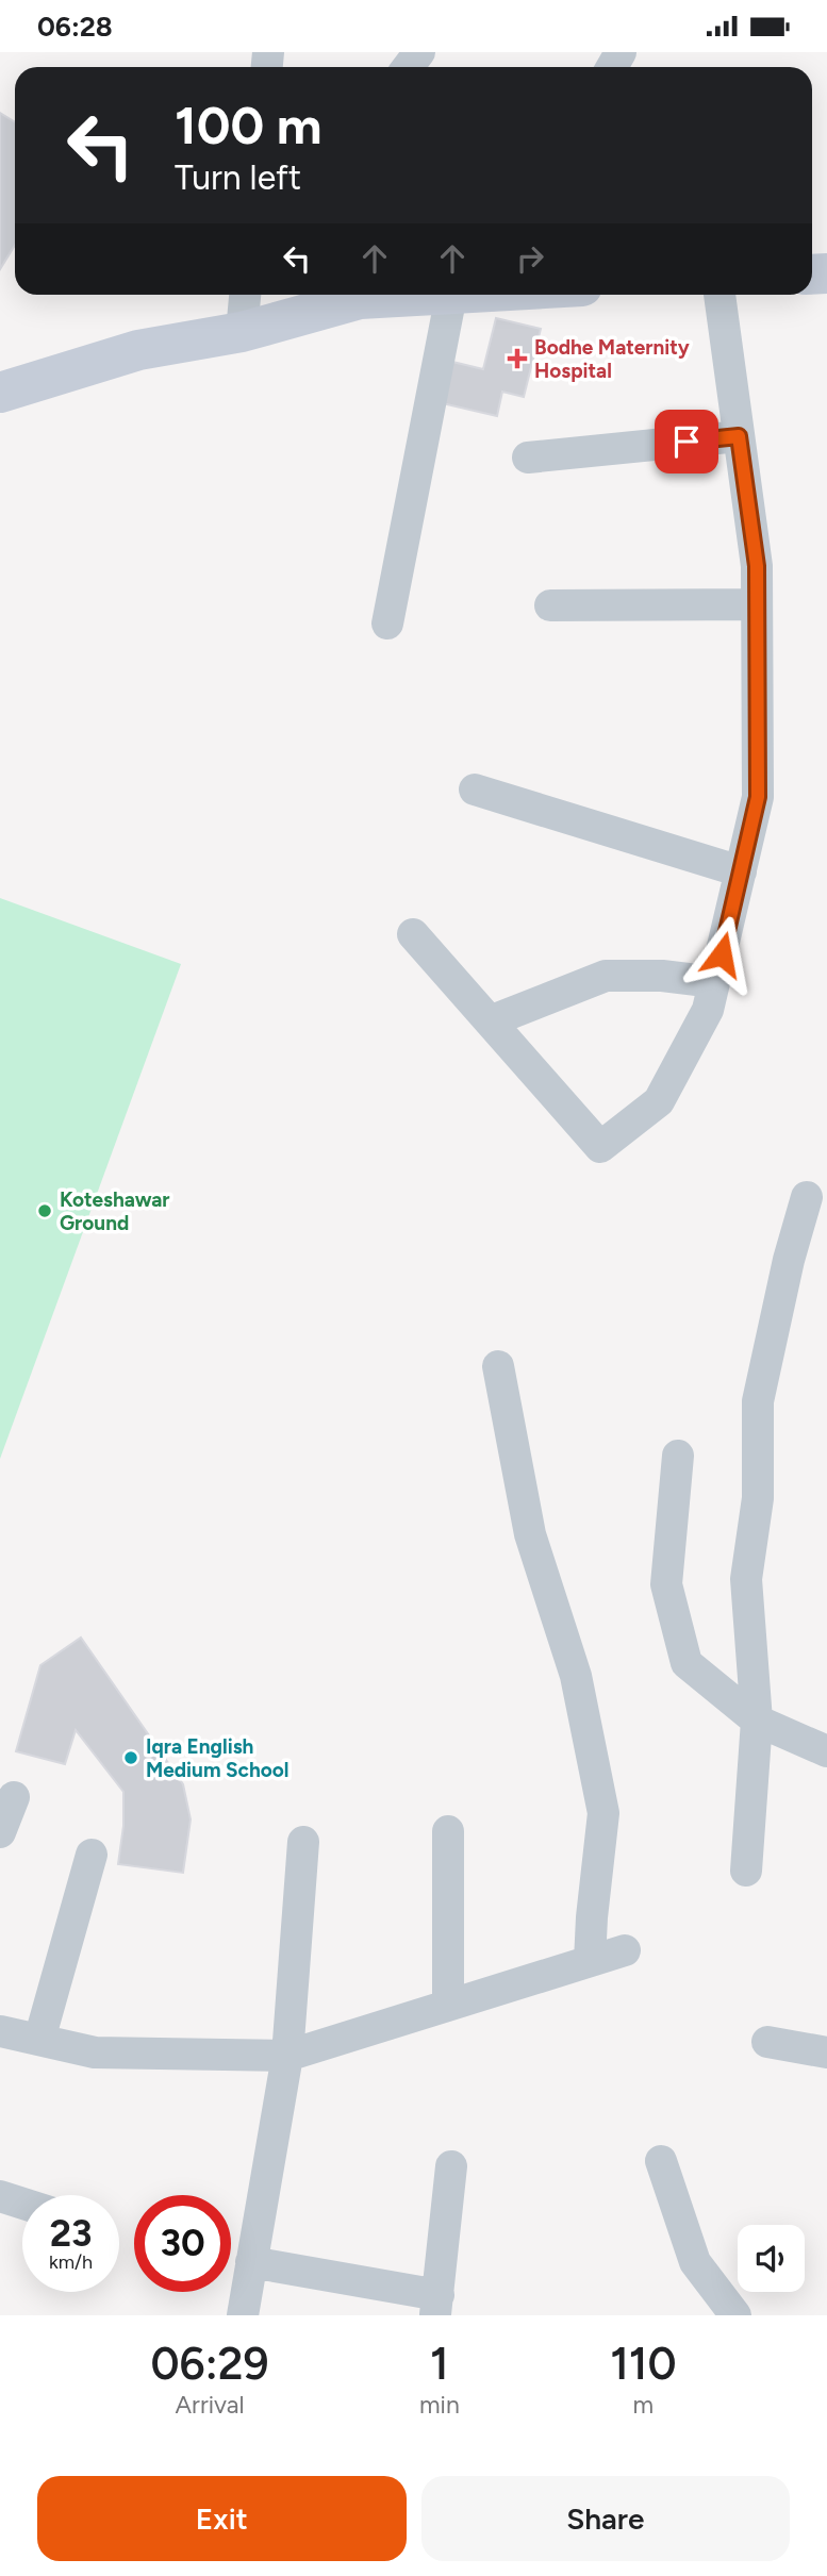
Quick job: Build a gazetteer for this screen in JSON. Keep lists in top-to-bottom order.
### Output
{
  "places": {
    "health": ["Bodhe Maternity Hospital"],
    "other": ["Koteshawar Ground", "Iqra English Medium School"]
  },
  "page": {
    "status": "06:28",
    "turn": ["100 m", "Turn left"],
    "speed": "23 km/h",
    "limit": "30",
    "eta": [
      "06:29",
      "Arrival",
      "1",
      "min",
      "110",
      "m"
    ],
    "buttons": ["Exit", "Share"]
  }
}
